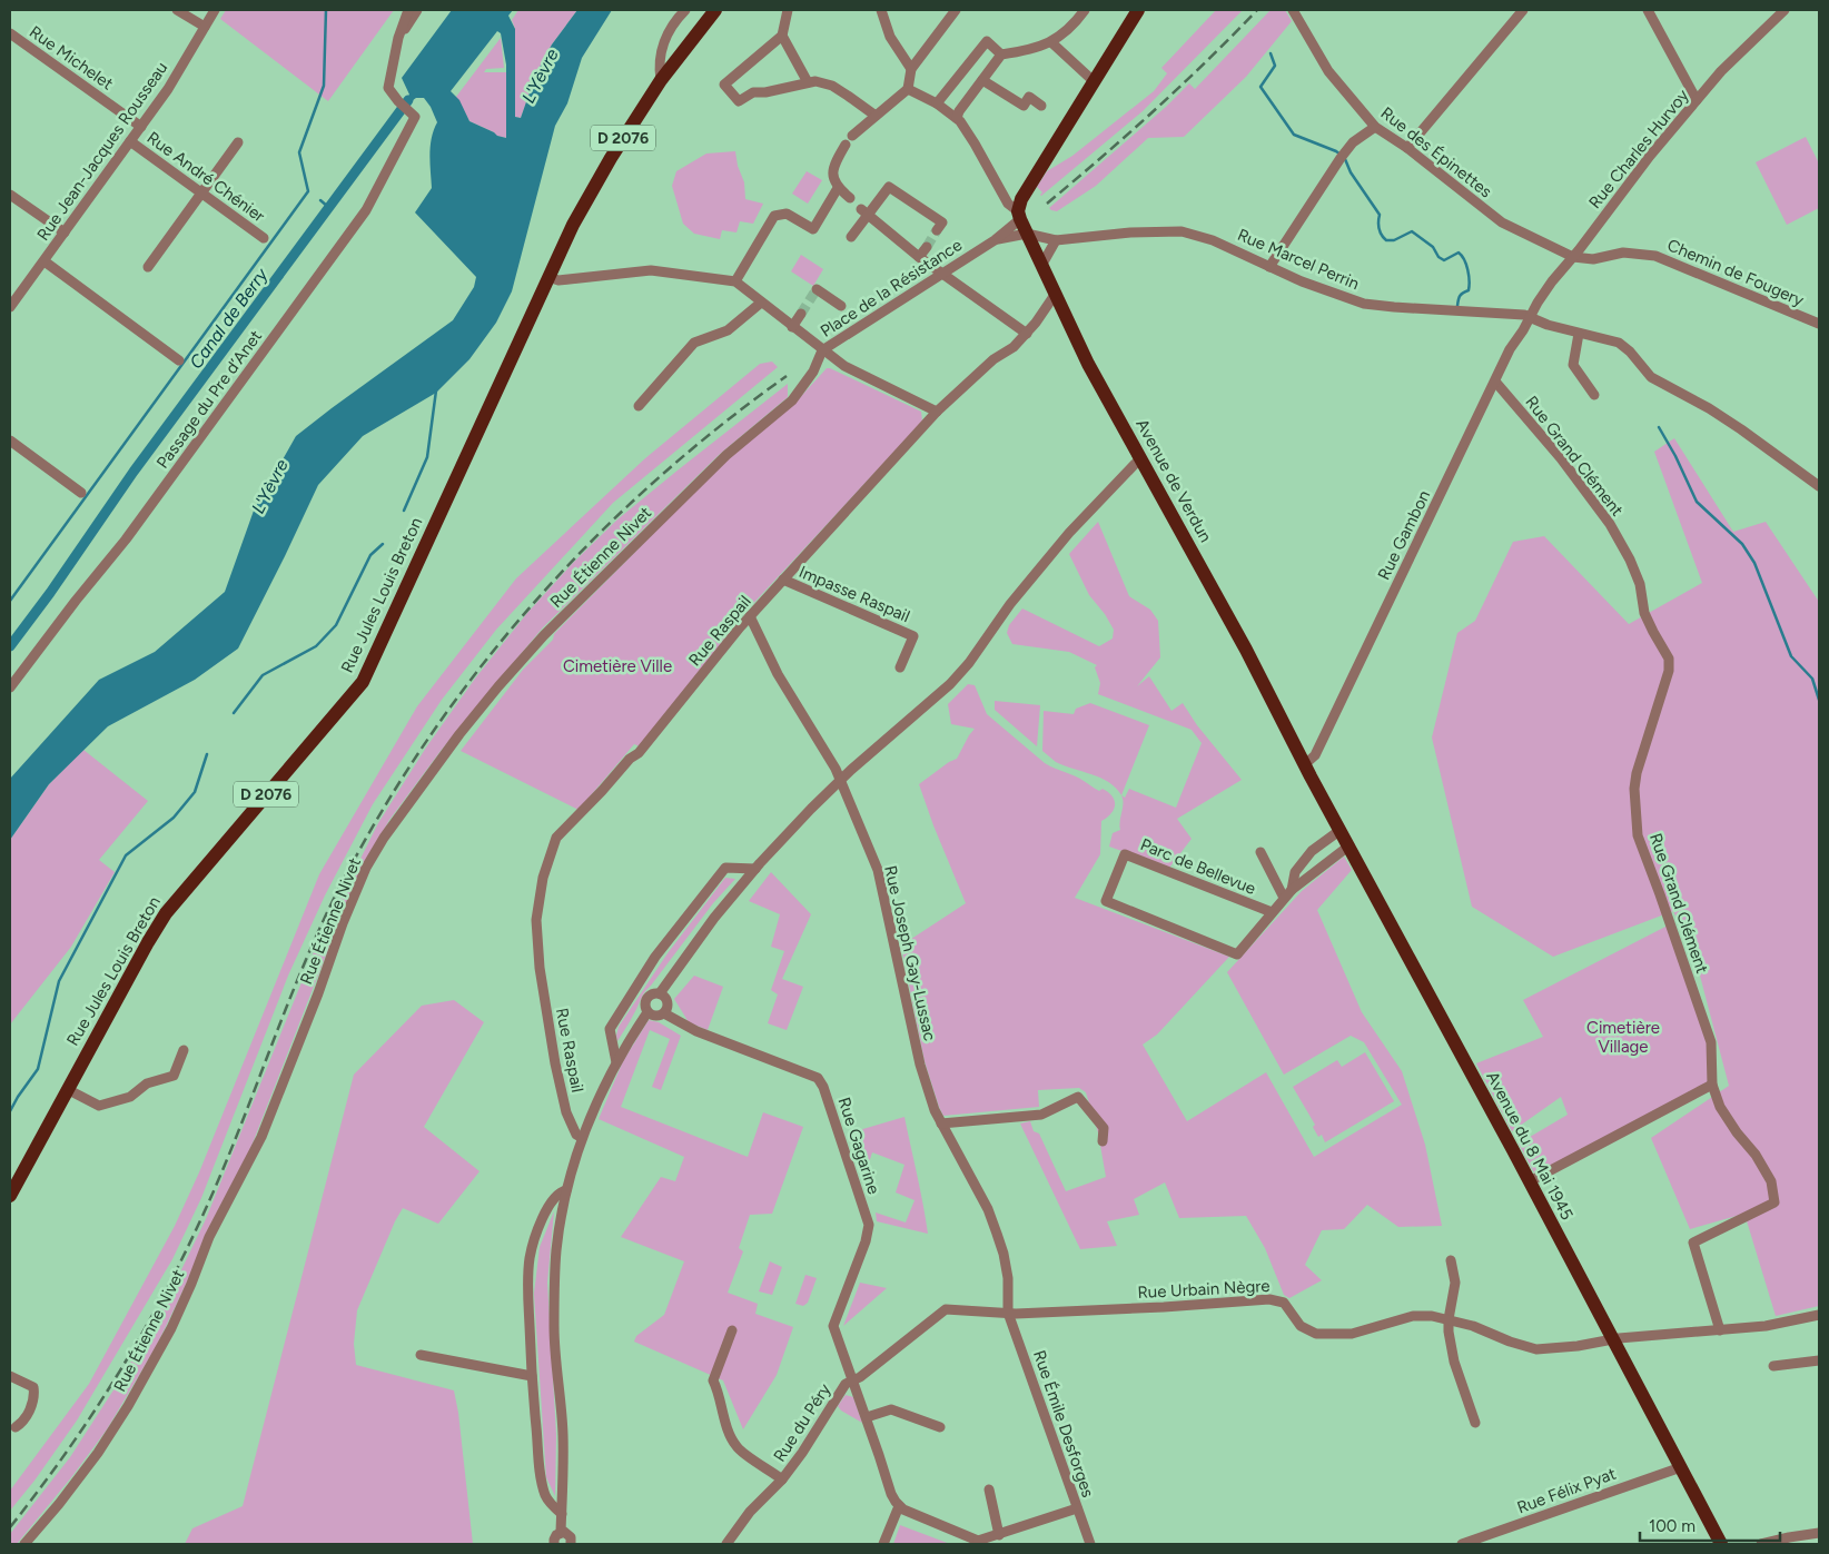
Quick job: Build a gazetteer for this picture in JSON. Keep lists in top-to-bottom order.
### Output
{
  "streets": {
    "main road": [
      "D 2076",
      "Avenue de Verdun",
      "Rue Jules Louis Breton",
      "Avenue du 8 Mai 1945"
    ],
    "street": [
      "Rue Michelet",
      "Rue Charles Hurvoy",
      "Rue Jean-Jacques Rousseau",
      "Rue des Épinettes",
      "Rue André Chénier",
      "Rue Marcel Perrin",
      "Chemin de Fougery",
      "Place de la Résistance",
      "Passage du Pre d’Anet",
      "Rue Grand Clément",
      "Rue Gambon",
      "Rue Étienne Nivet",
      "Impasse Raspail",
      "Rue Raspail",
      "Parc de Bellevue",
      "Rue Joseph Gay-Lussac",
      "Rue Gagarine",
      "Rue Urbain Nègre",
      "Rue du Péry",
      "Rue Émile Desforges",
      "Rue Félix Pyat"
    ]
  },
  "crossings": [
    ["Rue Michelet", "Rue Jean-Jacques Rousseau"],
    ["D 2076", "Rue Jules Louis Breton"],
    ["Rue Charles Hurvoy", "Rue des Épinettes"],
    ["Rue Charles Hurvoy", "Rue Marcel Perrin"],
    ["Rue Charles Hurvoy", "Chemin de Fougery"],
    ["Rue Charles Hurvoy", "Rue Gambon"],
    ["Rue Jean-Jacques Rousseau", "Rue André Chénier"],
    ["Rue des Épinettes", "Chemin de Fougery"],
    ["Rue Marcel Perrin", "Place de la Résistance"],
    ["Rue Marcel Perrin", "Avenue de Verdun"],
    ["Rue Marcel Perrin", "Rue Gambon"],
    ["Place de la Résistance", "Avenue de Verdun"],
    ["Place de la Résistance", "Rue Étienne Nivet"],
    ["Rue Grand Clément", "Rue Gambon"],
    ["Rue Grand Clément", "Rue Urbain Nègre"],
    ["Avenue de Verdun", "Rue Gambon"],
    ["Avenue de Verdun", "Rue Raspail"],
    ["Avenue de Verdun", "Avenue du 8 Mai 1945"],
    ["Rue Gambon", "Avenue du 8 Mai 1945"],
    ["Impasse Raspail", "Rue Raspail"],
    ["Rue Raspail", "Rue Joseph Gay-Lussac"],
    ["Parc de Bellevue", "Avenue du 8 Mai 1945"],
    ["Rue Joseph Gay-Lussac", "Rue Urbain Nègre"],
    ["Rue Joseph Gay-Lussac", "Rue du Péry"],
    ["Rue Joseph Gay-Lussac", "Rue Émile Desforges"],
    ["Rue Gagarine", "Rue du Péry"],
    ["Avenue du 8 Mai 1945", "Rue Urbain Nègre"],
    ["Avenue du 8 Mai 1945", "Rue Félix Pyat"],
    ["Rue Urbain Nègre", "Rue du Péry"],
    ["Rue Urbain Nègre", "Rue Émile Desforges"],
    ["Rue du Péry", "Rue Émile Desforges"]
  ],
  "water": ["L'Yèvre", "Canal de Berry"],
  "parks": ["Cimetière Ville", "Cimetière Village"],
  "scale_bar": "100 m"
}
